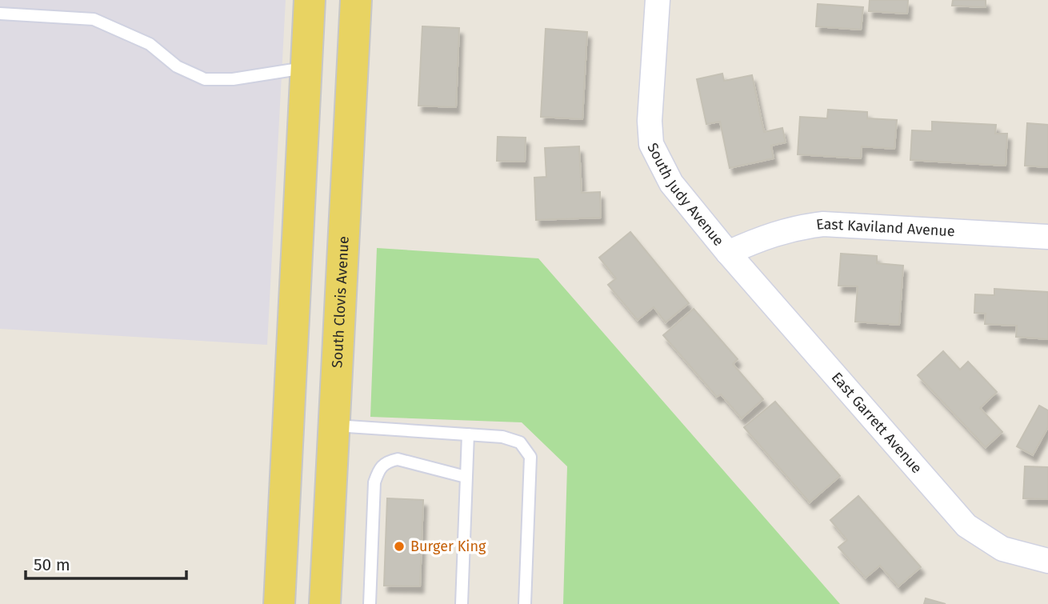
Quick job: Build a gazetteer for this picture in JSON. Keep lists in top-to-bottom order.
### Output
{
  "streets": {
    "main road": ["South Clovis Avenue"],
    "street": ["South Judy Avenue", "East Kaviland Avenue", "East Garrett Avenue"]
  },
  "crossings": [
    ["South Judy Avenue", "East Kaviland Avenue"],
    ["South Judy Avenue", "East Garrett Avenue"],
    ["East Kaviland Avenue", "East Garrett Avenue"]
  ],
  "places": ["Burger King"],
  "scale_bar": "50 m"
}
